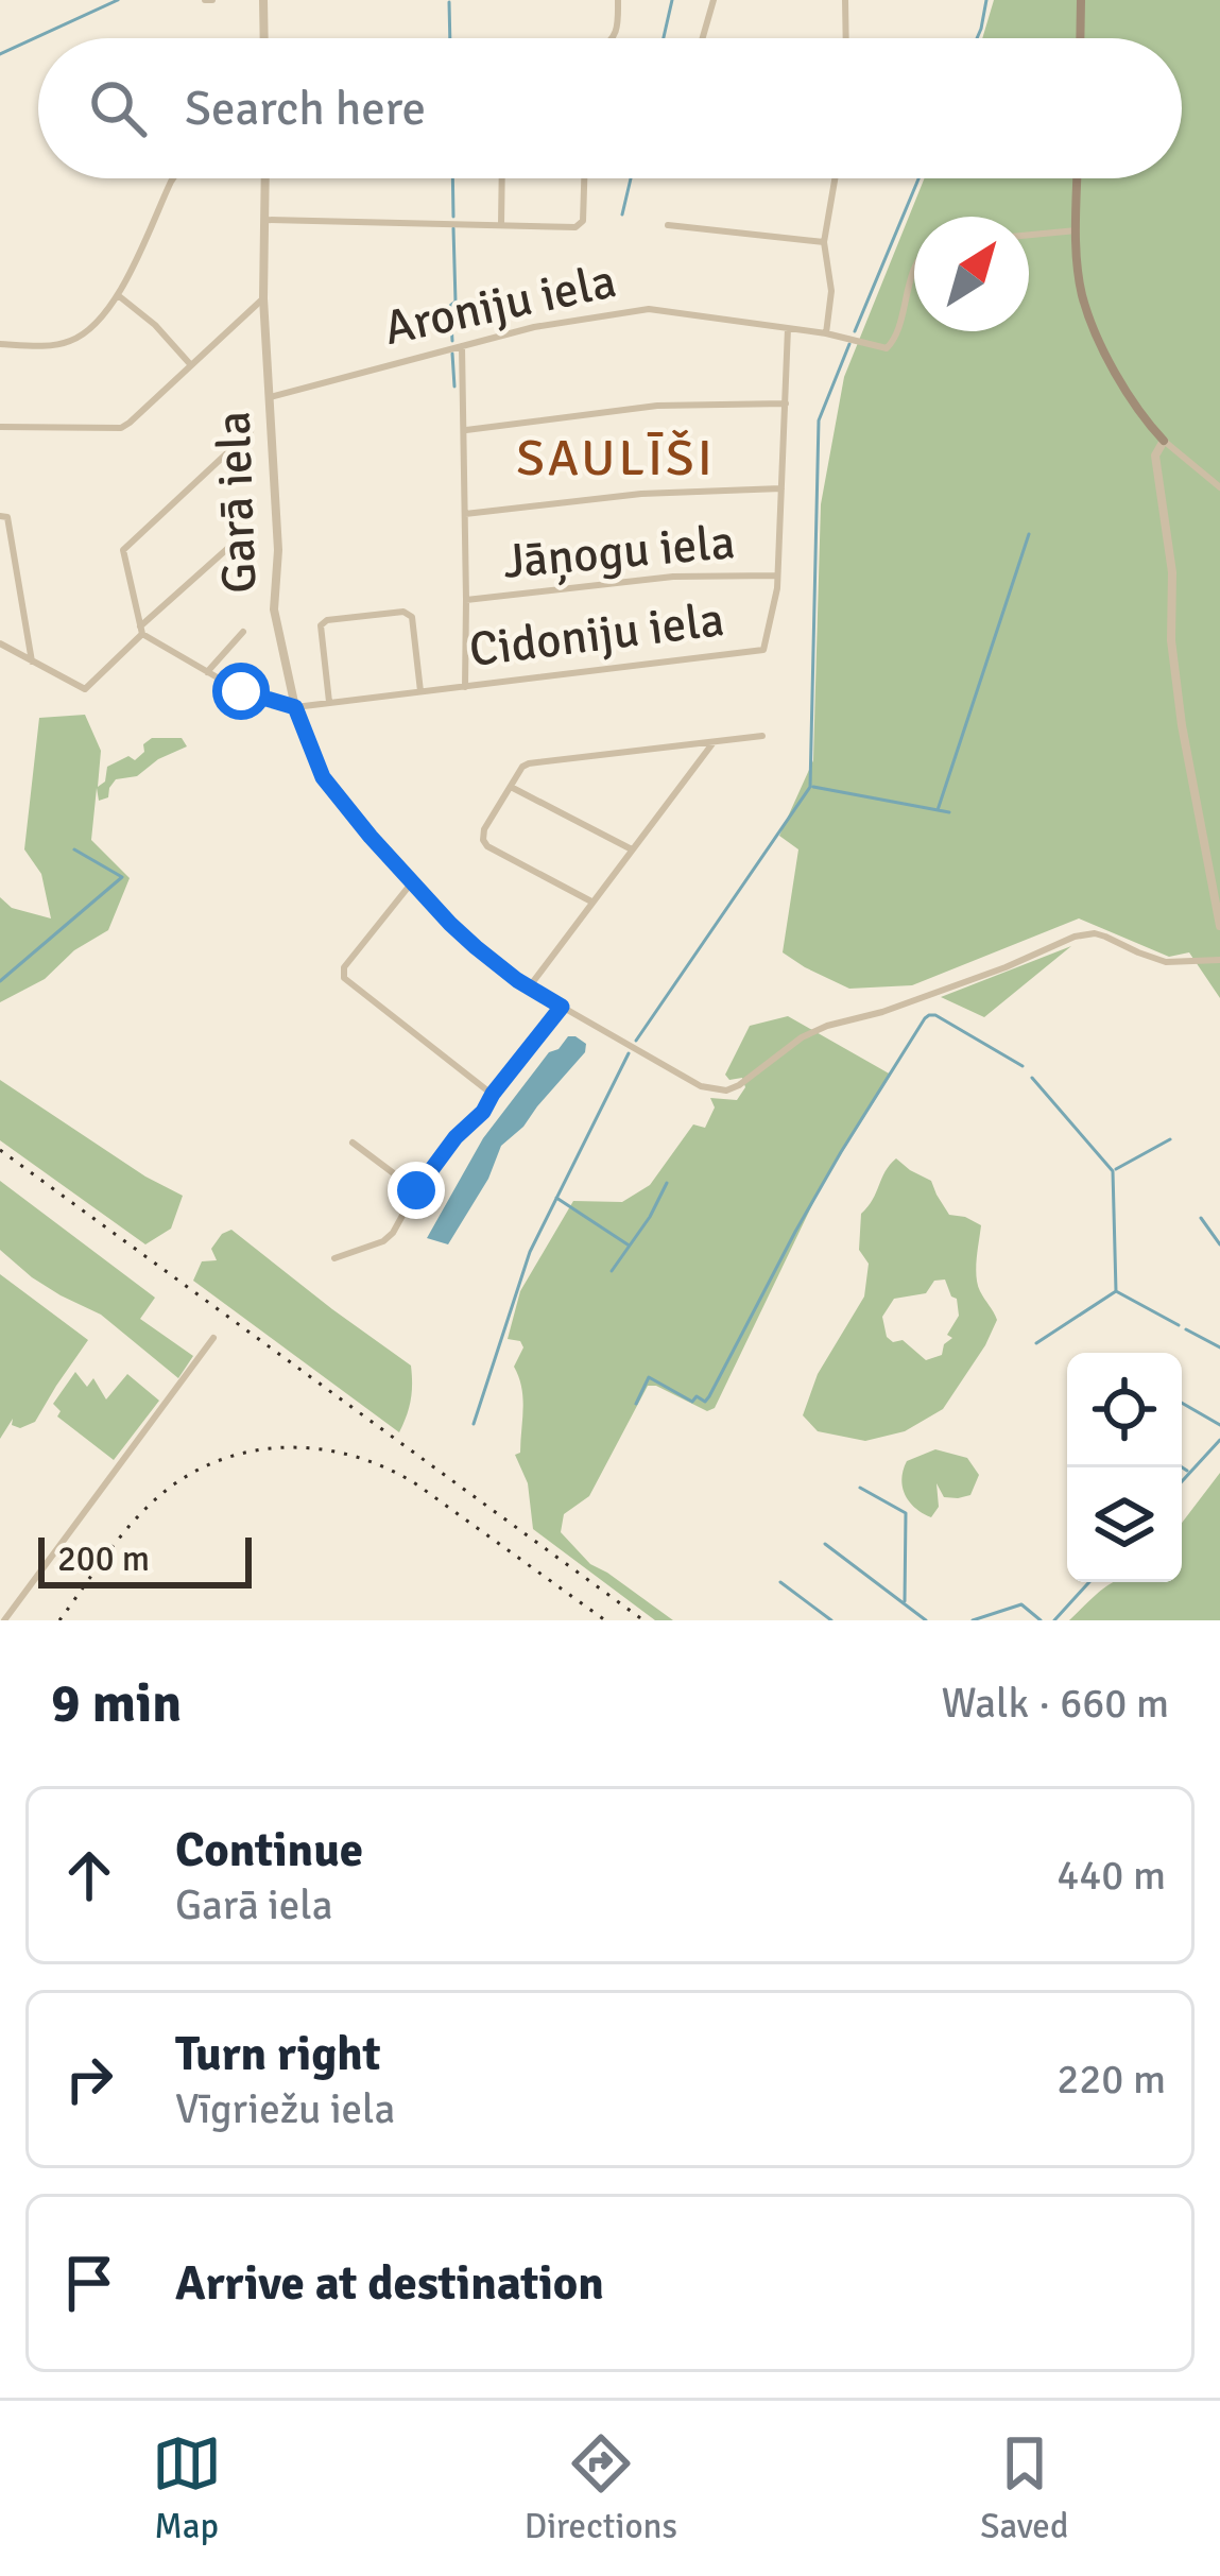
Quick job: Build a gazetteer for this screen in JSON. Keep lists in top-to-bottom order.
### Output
{
  "streets": {
    "street": [
      "Aroniju iela",
      "Garā iela",
      "Jāņogu iela",
      "Cidoniju iela"
    ]
  },
  "crossings": [
    ["Aroniju iela", "Garā iela"],
    ["Aroniju iela", "Cidoniju iela"],
    ["Garā iela", "Cidoniju iela"],
    ["Jāņogu iela", "Cidoniju iela"]
  ],
  "districts": ["SAULĪŠI"],
  "scale_bar": "200 m",
  "north": "top right",
  "page": {
    "search": "Search here",
    "scale": "200 m",
    "heading": ["9 min", "Walk · 660 m"],
    "list": [
      ["Continue", "Garā iela", "440 m"],
      ["Turn right", "Vīgriežu iela", "220 m"],
      "Arrive at destination"
    ],
    "nav": ["Map", "Directions", "Saved"]
  }
}
